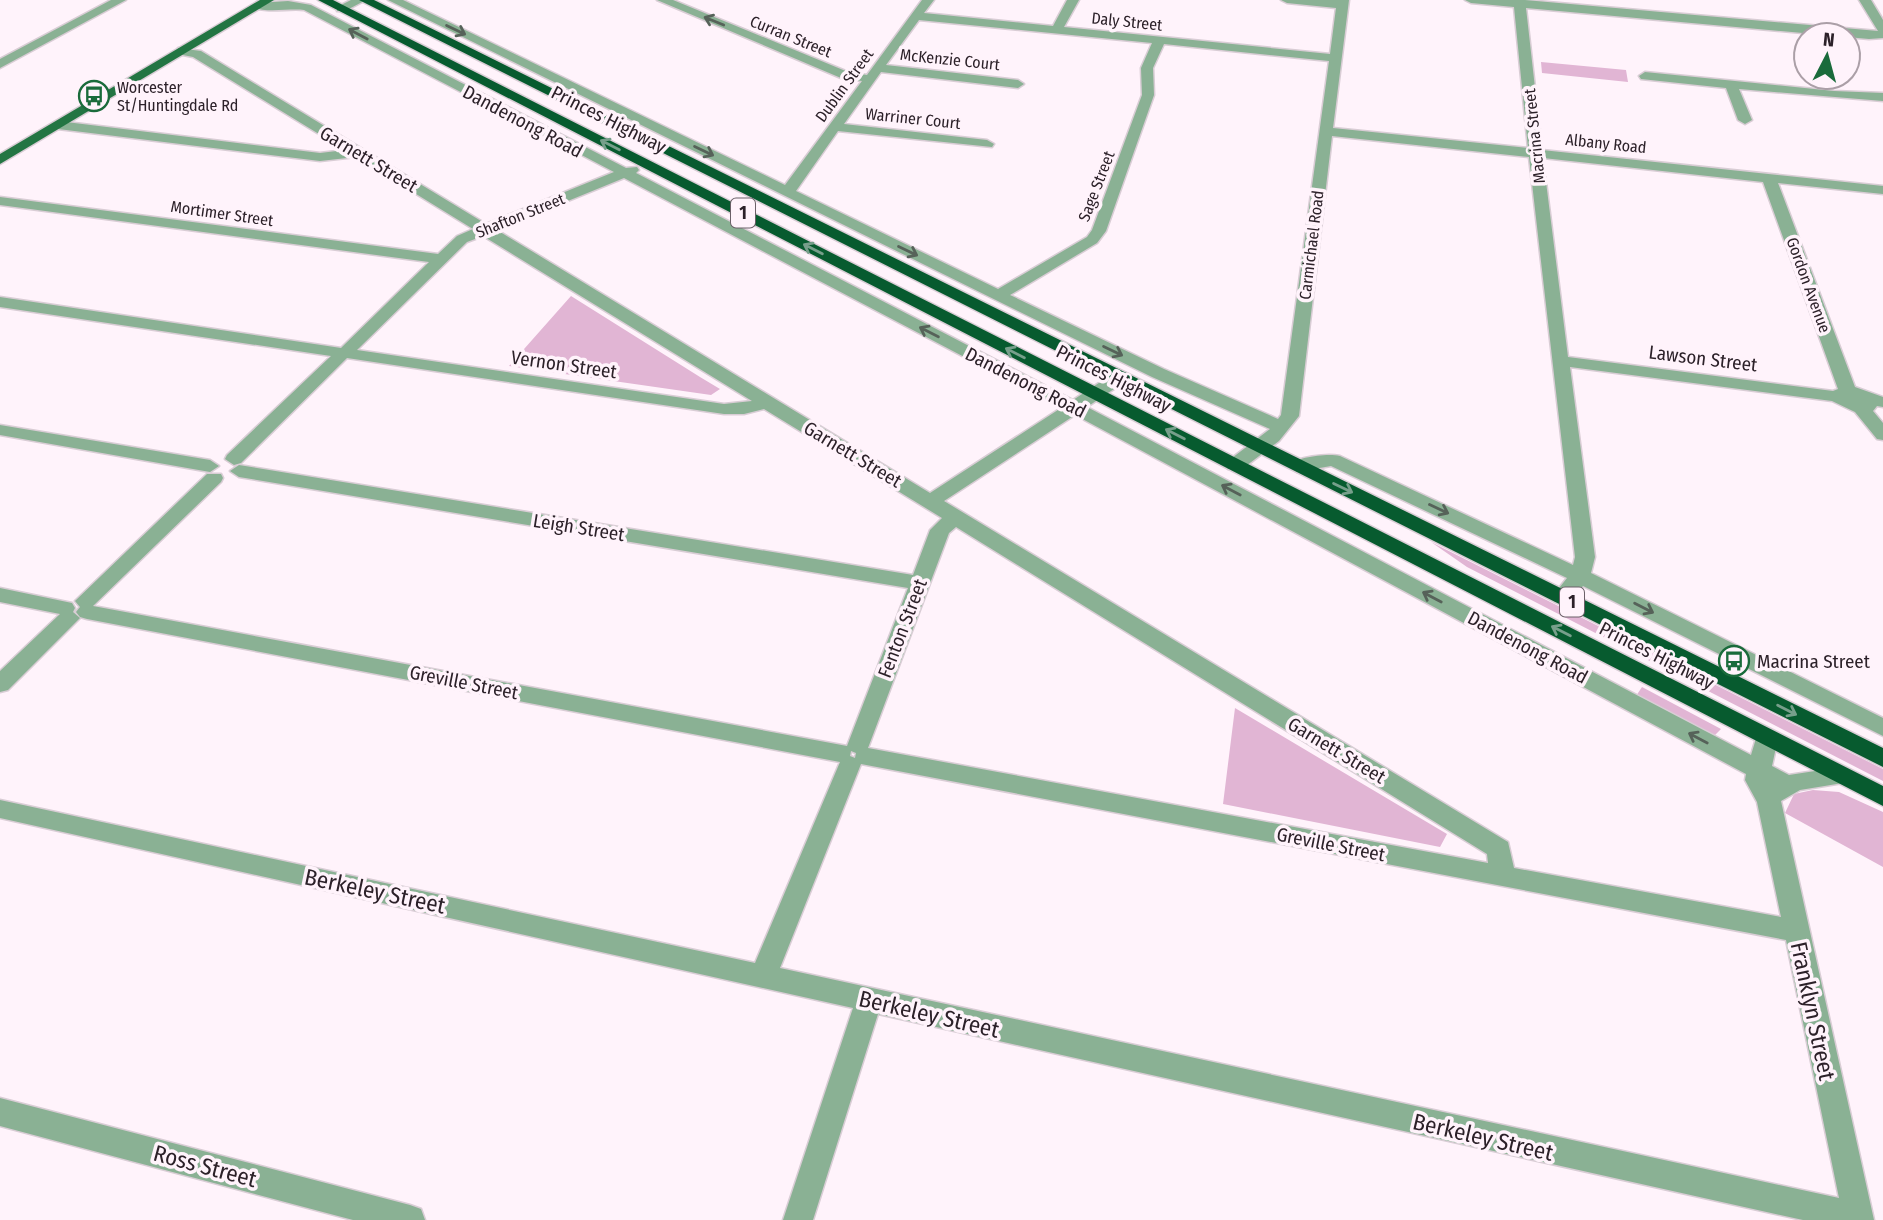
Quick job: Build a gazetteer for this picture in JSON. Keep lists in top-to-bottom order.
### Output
{
  "streets": {
    "highway": ["Princes Highway", "1"],
    "street": [
      "Daly Street",
      "Curran Street",
      "McKenzie Court",
      "Dublin Street",
      "Warriner Court",
      "Dandenong Road",
      "Macrina Street",
      "Albany Road",
      "Garnett Street",
      "Sage Street",
      "Mortimer Street",
      "Shafton Street",
      "Carmichael Road",
      "Gordon Avenue",
      "Lawson Street",
      "Vernon Street",
      "Leigh Street",
      "Fenton Street",
      "Greville Street",
      "Berkeley Street",
      "Franklyn Street",
      "Ross Street"
    ]
  },
  "crossings": [
    ["Daly Street", "Dublin Street"],
    ["Daly Street", "Sage Street"],
    ["Daly Street", "Carmichael Road"],
    ["Curran Street", "McKenzie Court"],
    ["Curran Street", "Dublin Street"],
    ["McKenzie Court", "Dublin Street"],
    ["Dublin Street", "Warriner Court"],
    ["Princes Highway", "Dandenong Road"],
    ["Princes Highway", "Shafton Street"],
    ["Dandenong Road", "Shafton Street"],
    ["Dandenong Road", "Franklyn Street"],
    ["Macrina Street", "Albany Road"],
    ["Macrina Street", "Lawson Street"],
    ["Albany Road", "Carmichael Road"],
    ["Albany Road", "Gordon Avenue"],
    ["Garnett Street", "Shafton Street"],
    ["Garnett Street", "Vernon Street"],
    ["Garnett Street", "Fenton Street"],
    ["Garnett Street", "Greville Street"],
    ["Mortimer Street", "Shafton Street"],
    ["Shafton Street", "Vernon Street"],
    ["Shafton Street", "Leigh Street"],
    ["Gordon Avenue", "Lawson Street"],
    ["Leigh Street", "Fenton Street"],
    ["Fenton Street", "Greville Street"],
    ["Fenton Street", "Berkeley Street"],
    ["Greville Street", "Franklyn Street"],
    ["Berkeley Street", "Franklyn Street"]
  ],
  "places": {
    "bus stop": ["Worcester St/Huntingdale Rd", "Macrina Street"]
  },
  "north": "top"
}
